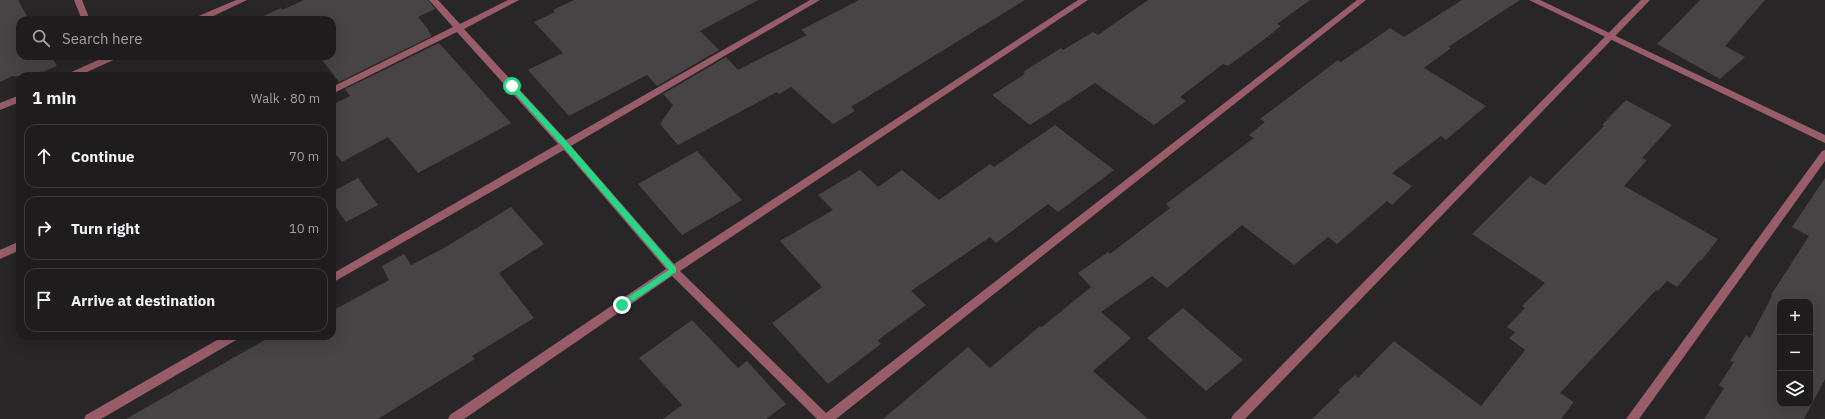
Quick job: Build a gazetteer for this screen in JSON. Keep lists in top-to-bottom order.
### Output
{
  "page": {
    "search": "Search here",
    "heading": ["1 min", "Walk · 80 m"],
    "list": [
      ["Continue", "70 m"],
      ["Turn right", "10 m"],
      "Arrive at destination"
    ],
    "map_buttons": ["+", "−"]
  }
}
